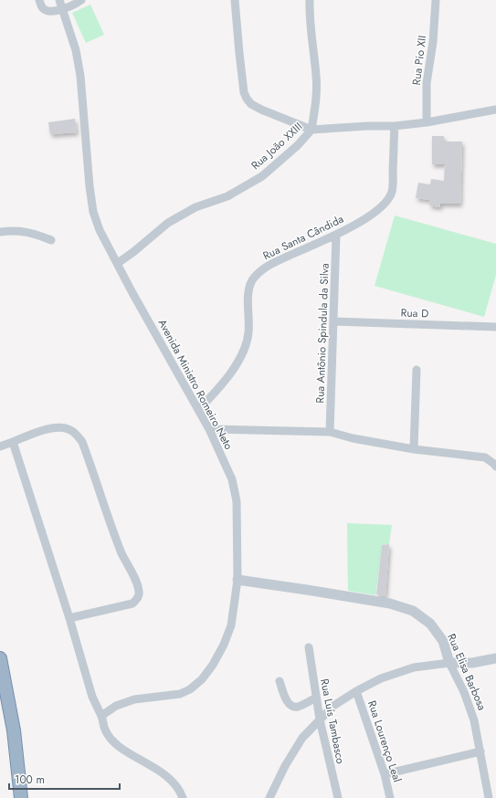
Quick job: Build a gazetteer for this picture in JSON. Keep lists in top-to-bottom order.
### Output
{
  "streets": {
    "street": [
      "Rua Pio XII",
      "Rua João XXIII",
      "Rua Santa Cândida",
      "Rua D",
      "Rua Antônio Spindula da Silva",
      "Avenida Ministro Romeiro Neto",
      "Rua Elisa Barbosa",
      "Rua Luís Tambasco",
      "Rua Lourenço Leal"
    ]
  },
  "crossings": [
    ["Rua Pio XII", "Rua João XXIII"],
    ["Rua João XXIII", "Rua Santa Cândida"],
    ["Rua João XXIII", "Avenida Ministro Romeiro Neto"],
    ["Rua Santa Cândida", "Rua Antônio Spindula da Silva"],
    ["Rua Santa Cândida", "Avenida Ministro Romeiro Neto"],
    ["Rua D", "Rua Antônio Spindula da Silva"],
    ["Avenida Ministro Romeiro Neto", "Rua Elisa Barbosa"]
  ],
  "scale_bar": "100 m"
}
